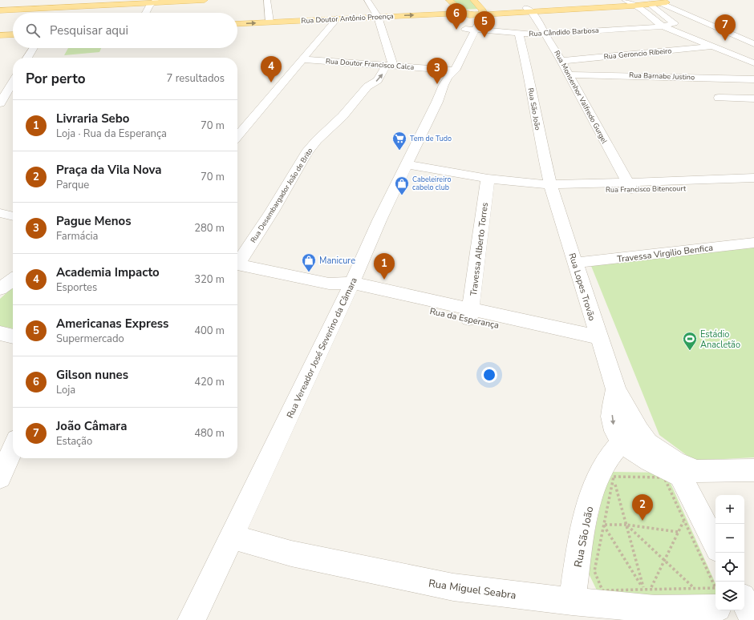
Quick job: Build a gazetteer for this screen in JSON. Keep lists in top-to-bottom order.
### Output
{
  "streets": {
    "main road": ["Rua Doutor Antônio Proença"],
    "street": [
      "Rua Cândido Barbosa",
      "Rua Geroncio Ribeiro",
      "Rua Doutor Francisco Calca",
      "Rua Barnabe Justino",
      "Rua Monsenhor Valfredo Gurgel",
      "Rua São João",
      "Rua Francisco Bitencourt",
      "Rua Desembargador João de Brito",
      "Travessa Alberto Torres",
      "Travessa Virgilio Benfica",
      "Rua Lopes Trovão",
      "Rua da Esperança",
      "Rua Vereador José Severino da Câmara",
      "Rua Miguel Seabra"
    ]
  },
  "crossings": [
    ["Rua Doutor Antônio Proença", "Rua Vereador José Severino da Câmara"],
    ["Rua Cândido Barbosa", "Rua Monsenhor Valfredo Gurgel"],
    ["Rua Cândido Barbosa", "Rua São João"],
    ["Rua Cândido Barbosa", "Rua Vereador José Severino da Câmara"],
    ["Rua Geroncio Ribeiro", "Rua Monsenhor Valfredo Gurgel"],
    ["Rua Doutor Francisco Calca", "Rua Desembargador João de Brito"],
    ["Rua Doutor Francisco Calca", "Rua Vereador José Severino da Câmara"],
    ["Rua Barnabe Justino", "Rua Monsenhor Valfredo Gurgel"],
    ["Rua Monsenhor Valfredo Gurgel", "Rua Francisco Bitencourt"],
    ["Rua São João", "Rua Francisco Bitencourt"],
    ["Rua São João", "Rua Lopes Trovão"],
    ["Rua São João", "Rua Miguel Seabra"],
    ["Rua Francisco Bitencourt", "Travessa Alberto Torres"],
    ["Rua Francisco Bitencourt", "Rua Lopes Trovão"],
    ["Rua Francisco Bitencourt", "Rua Vereador José Severino da Câmara"],
    ["Travessa Alberto Torres", "Rua da Esperança"],
    ["Travessa Virgilio Benfica", "Rua Lopes Trovão"],
    ["Rua Lopes Trovão", "Rua da Esperança"],
    ["Rua da Esperança", "Rua Vereador José Severino da Câmara"],
    ["Rua Vereador José Severino da Câmara", "Rua Miguel Seabra"]
  ],
  "one_way": ["Rua Doutor Antônio Proença"],
  "places": {
    "supermarket": ["Tem de Tudo"],
    "shop": ["Cabeleireiro cabelo club", "Manicure"],
    "sports": ["Estádio Anacletão"]
  },
  "page": {
    "pins": [
      "6",
      "5",
      "7",
      "4",
      "3",
      "1",
      "2"
    ],
    "search": "Pesquisar aqui",
    "heading": ["Por perto", "7 resultados"],
    "list": [
      {
        "mark": "1",
        "name": "Livraria Sebo",
        "note": "Loja · Rua da Esperança",
        "value": "70 m"
      },
      {
        "mark": "2",
        "name": "Praça da Vila Nova",
        "note": "Parque",
        "value": "70 m"
      },
      {
        "mark": "3",
        "name": "Pague Menos",
        "note": "Farmácia",
        "value": "280 m"
      },
      {
        "mark": "4",
        "name": "Academia Impacto",
        "note": "Esportes",
        "value": "320 m"
      },
      {
        "mark": "5",
        "name": "Americanas Express",
        "note": "Supermercado",
        "value": "400 m"
      },
      {
        "mark": "6",
        "name": "Gilson nunes",
        "note": "Loja",
        "value": "420 m"
      },
      {
        "mark": "7",
        "name": "João Câmara",
        "note": "Estação",
        "value": "480 m"
      }
    ],
    "map_buttons": ["+", "−"]
  }
}
